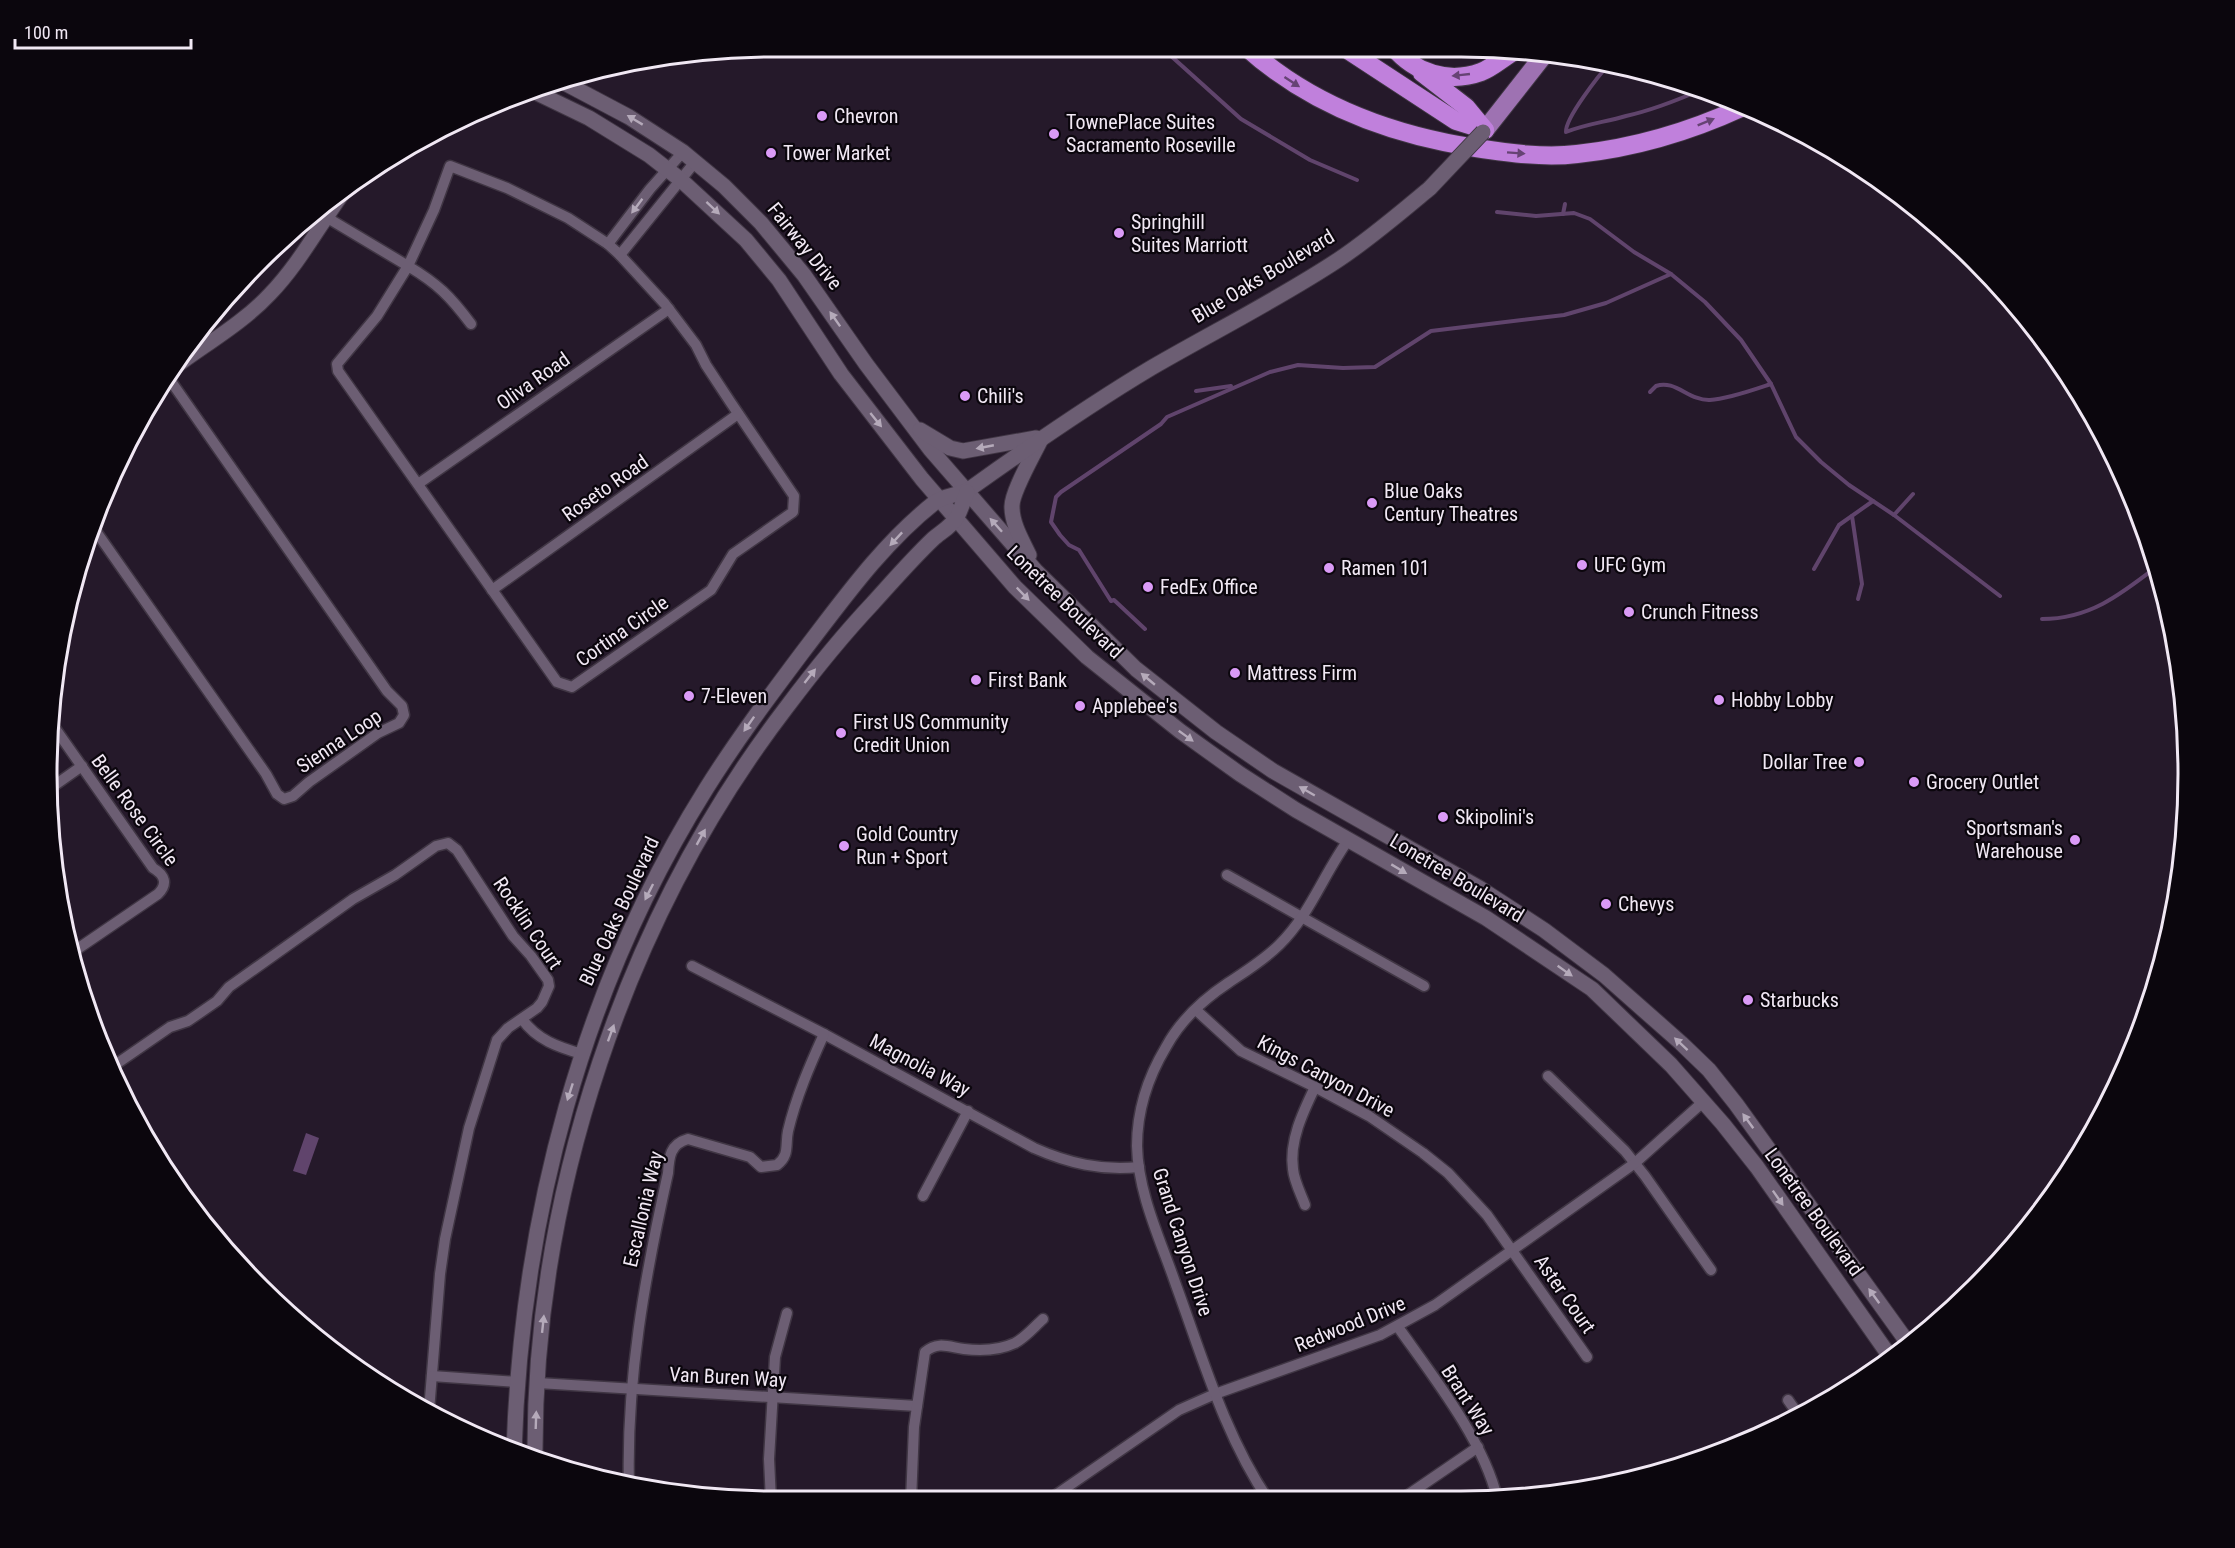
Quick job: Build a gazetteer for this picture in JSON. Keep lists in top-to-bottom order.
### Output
{
  "streets": {
    "main road": ["Fairway Drive", "Blue Oaks Boulevard", "Lonetree Boulevard"],
    "street": [
      "Oliva Road",
      "Roseto Road",
      "Cortina Circle",
      "Sienna Loop",
      "Belle Rose Circle",
      "Rocklin Court",
      "Magnolia Way",
      "Kings Canyon Drive",
      "Escallonia Way",
      "Grand Canyon Drive",
      "Aster Court",
      "Redwood Drive",
      "Van Buren Way",
      "Brant Way"
    ]
  },
  "crossings": [
    ["Fairway Drive", "Blue Oaks Boulevard"],
    ["Fairway Drive", "Lonetree Boulevard"],
    ["Blue Oaks Boulevard", "Lonetree Boulevard"],
    ["Blue Oaks Boulevard", "Van Buren Way"],
    ["Oliva Road", "Cortina Circle"],
    ["Roseto Road", "Cortina Circle"],
    ["Lonetree Boulevard", "Grand Canyon Drive"],
    ["Lonetree Boulevard", "Redwood Drive"],
    ["Magnolia Way", "Escallonia Way"],
    ["Magnolia Way", "Grand Canyon Drive"],
    ["Kings Canyon Drive", "Grand Canyon Drive"],
    ["Kings Canyon Drive", "Aster Court"],
    ["Kings Canyon Drive", "Redwood Drive"],
    ["Escallonia Way", "Van Buren Way"],
    ["Grand Canyon Drive", "Redwood Drive"],
    ["Aster Court", "Redwood Drive"],
    ["Redwood Drive", "Brant Way"]
  ],
  "places": [
    "Chevron",
    "TownePlace Suites Sacramento Roseville",
    "Tower Market",
    "Springhill Suites Marriott",
    "Chili's",
    "Blue Oaks Century Theatres",
    "UFC Gym",
    "Ramen 101",
    "FedEx Office",
    "Crunch Fitness",
    "Mattress Firm",
    "First Bank",
    "7-Eleven",
    "Hobby Lobby",
    "Applebee's",
    "First US Community Credit Union",
    "Dollar Tree",
    "Grocery Outlet",
    "Skipolini's",
    "Sportsman's Warehouse",
    "Gold Country Run + Sport",
    "Chevys",
    "Starbucks"
  ],
  "scale_bar": "100 m"
}
